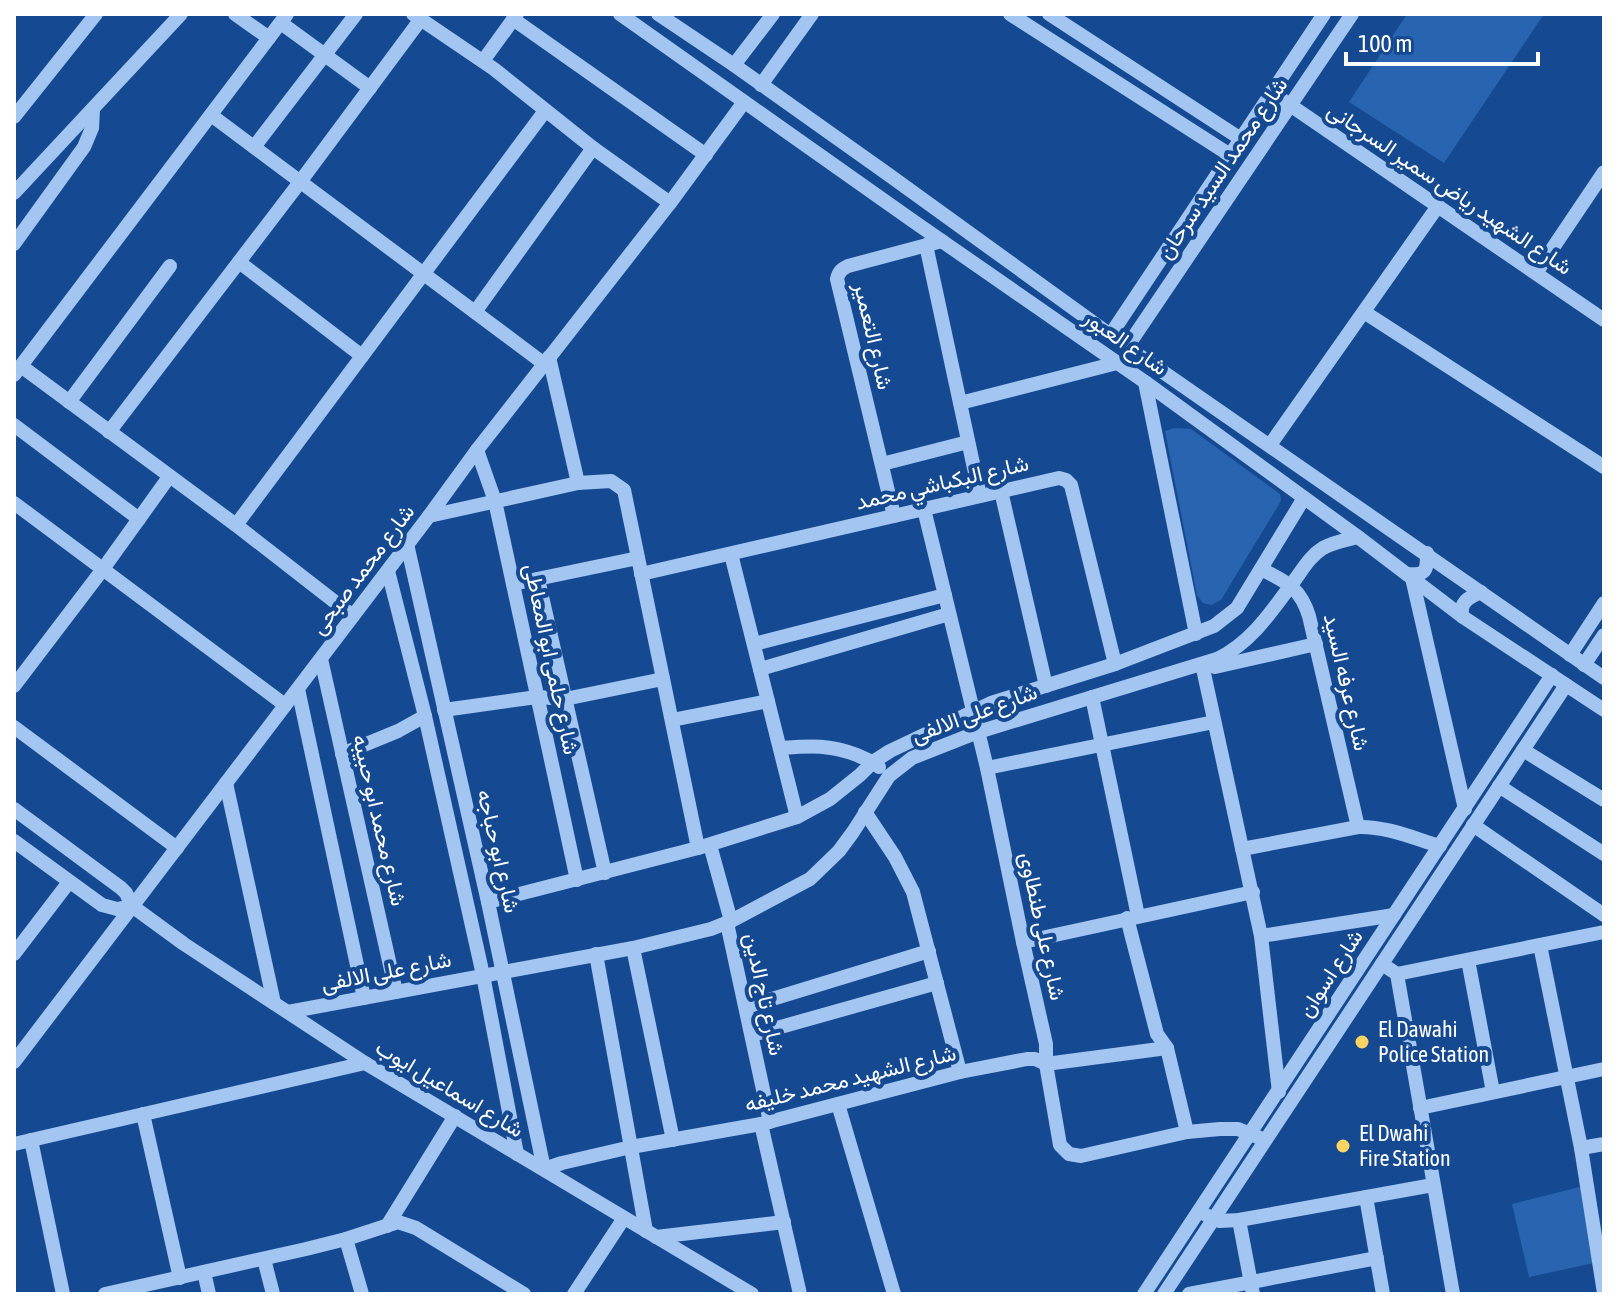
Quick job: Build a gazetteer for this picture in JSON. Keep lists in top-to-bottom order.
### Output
{
  "streets": {
    "street": [
      "شارع محمد السيد سرحان",
      "شارع الشهيد رياض سمير السرجانى",
      "شارع التعمير",
      "شارع العبور",
      "شارع البكباشي محمد",
      "شارع محمد صبحى",
      "شارع حلمى ابو المعاطى",
      "شارع عرفه السيد",
      "شارع على الالفى",
      "شارع محمد ابو حبيبه",
      "شارع ابو حباجه",
      "شارع على طنطاوى",
      "شارع اسوان",
      "شارع تاج الدين",
      "شارع الشهيد محمد خليفه",
      "شارع اسماعيل ايوب"
    ]
  },
  "crossings": [
    ["شارع محمد السيد سرحان", "شارع الشهيد رياض سمير السرجانى"],
    ["شارع محمد السيد سرحان", "شارع العبور"],
    ["شارع التعمير", "شارع العبور"],
    ["شارع التعمير", "شارع البكباشي محمد"],
    ["شارع العبور", "شارع محمد صبحى"],
    ["شارع العبور", "شارع على الالفى"],
    ["شارع العبور", "شارع اسوان"],
    ["شارع البكباشي محمد", "شارع على الالفى"],
    ["شارع البكباشي محمد", "شارع على طنطاوى"],
    ["شارع البكباشي محمد", "شارع تاج الدين"],
    ["شارع محمد صبحى", "شارع حلمى ابو المعاطى"],
    ["شارع محمد صبحى", "شارع محمد ابو حبيبه"],
    ["شارع محمد صبحى", "شارع ابو حباجه"],
    ["شارع محمد صبحى", "شارع تاج الدين"],
    ["شارع محمد صبحى", "شارع اسماعيل ايوب"],
    ["شارع حلمى ابو المعاطى", "شارع على الالفى"],
    ["شارع حلمى ابو المعاطى", "شارع تاج الدين"],
    ["شارع عرفه السيد", "شارع على الالفى"],
    ["شارع على الالفى", "شارع محمد ابو حبيبه"],
    ["شارع على الالفى", "شارع ابو حباجه"],
    ["شارع على الالفى", "شارع على طنطاوى"],
    ["شارع على الالفى", "شارع تاج الدين"],
    ["شارع على الالفى", "شارع اسماعيل ايوب"],
    ["شارع ابو حباجه", "شارع الشهيد محمد خليفه"],
    ["شارع ابو حباجه", "شارع اسماعيل ايوب"],
    ["شارع على طنطاوى", "شارع اسوان"],
    ["شارع على طنطاوى", "شارع الشهيد محمد خليفه"],
    ["شارع تاج الدين", "شارع الشهيد محمد خليفه"],
    ["شارع الشهيد محمد خليفه", "شارع اسماعيل ايوب"]
  ],
  "places": ["El Dawahi Police Station", "El Dwahi Fire Station"],
  "scale_bar": "100 m"
}
